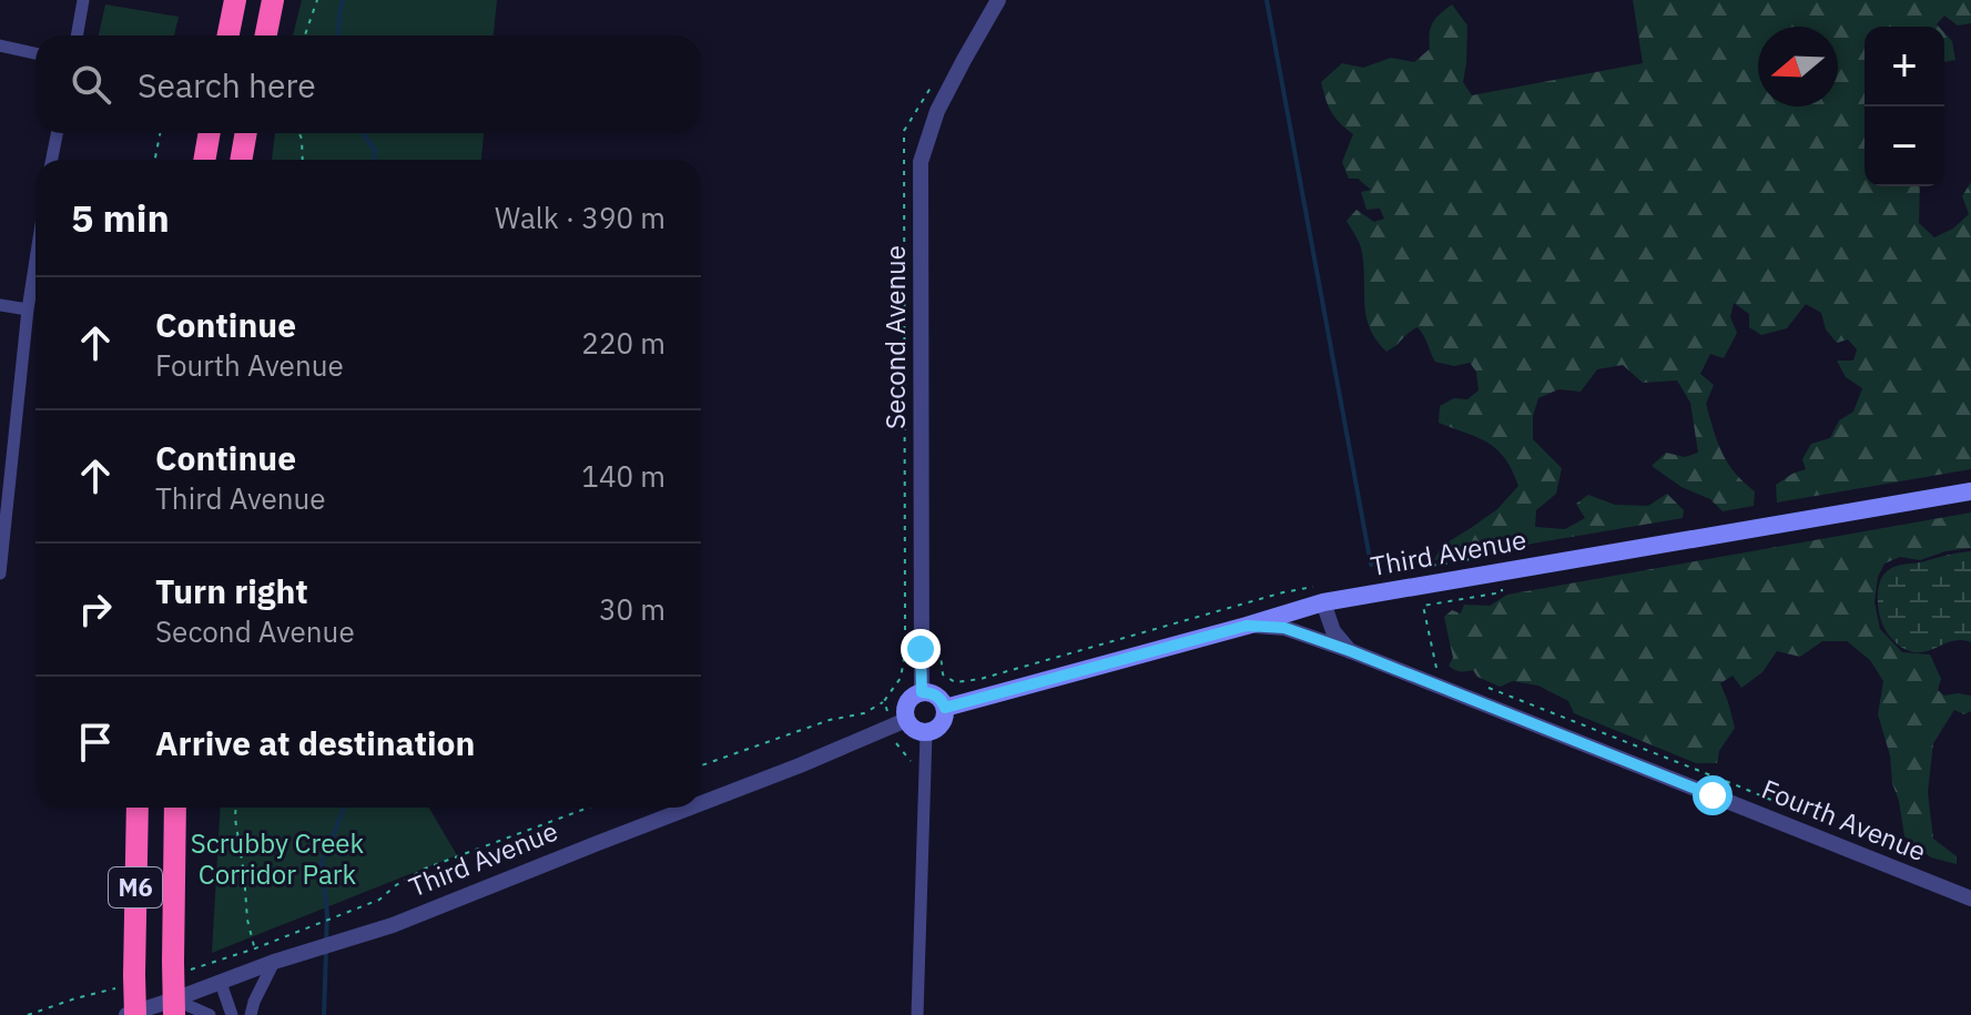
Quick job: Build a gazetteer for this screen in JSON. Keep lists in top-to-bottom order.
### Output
{
  "streets": {
    "highway": ["M6"],
    "main road": ["Third Avenue"],
    "street": ["Second Avenue", "Fourth Avenue"]
  },
  "crossings": [
    ["Second Avenue", "Third Avenue"],
    ["Third Avenue", "Fourth Avenue"],
    ["Third Avenue", "M6"]
  ],
  "parks": ["Scrubby Creek Corridor Park"],
  "north": "left",
  "page": {
    "map_buttons": ["+", "−"],
    "search": "Search here",
    "heading": ["5 min", "Walk · 390 m"],
    "list": [
      ["Continue", "Fourth Avenue", "220 m"],
      ["Continue", "Third Avenue", "140 m"],
      ["Turn right", "Second Avenue", "30 m"],
      "Arrive at destination"
    ]
  }
}
